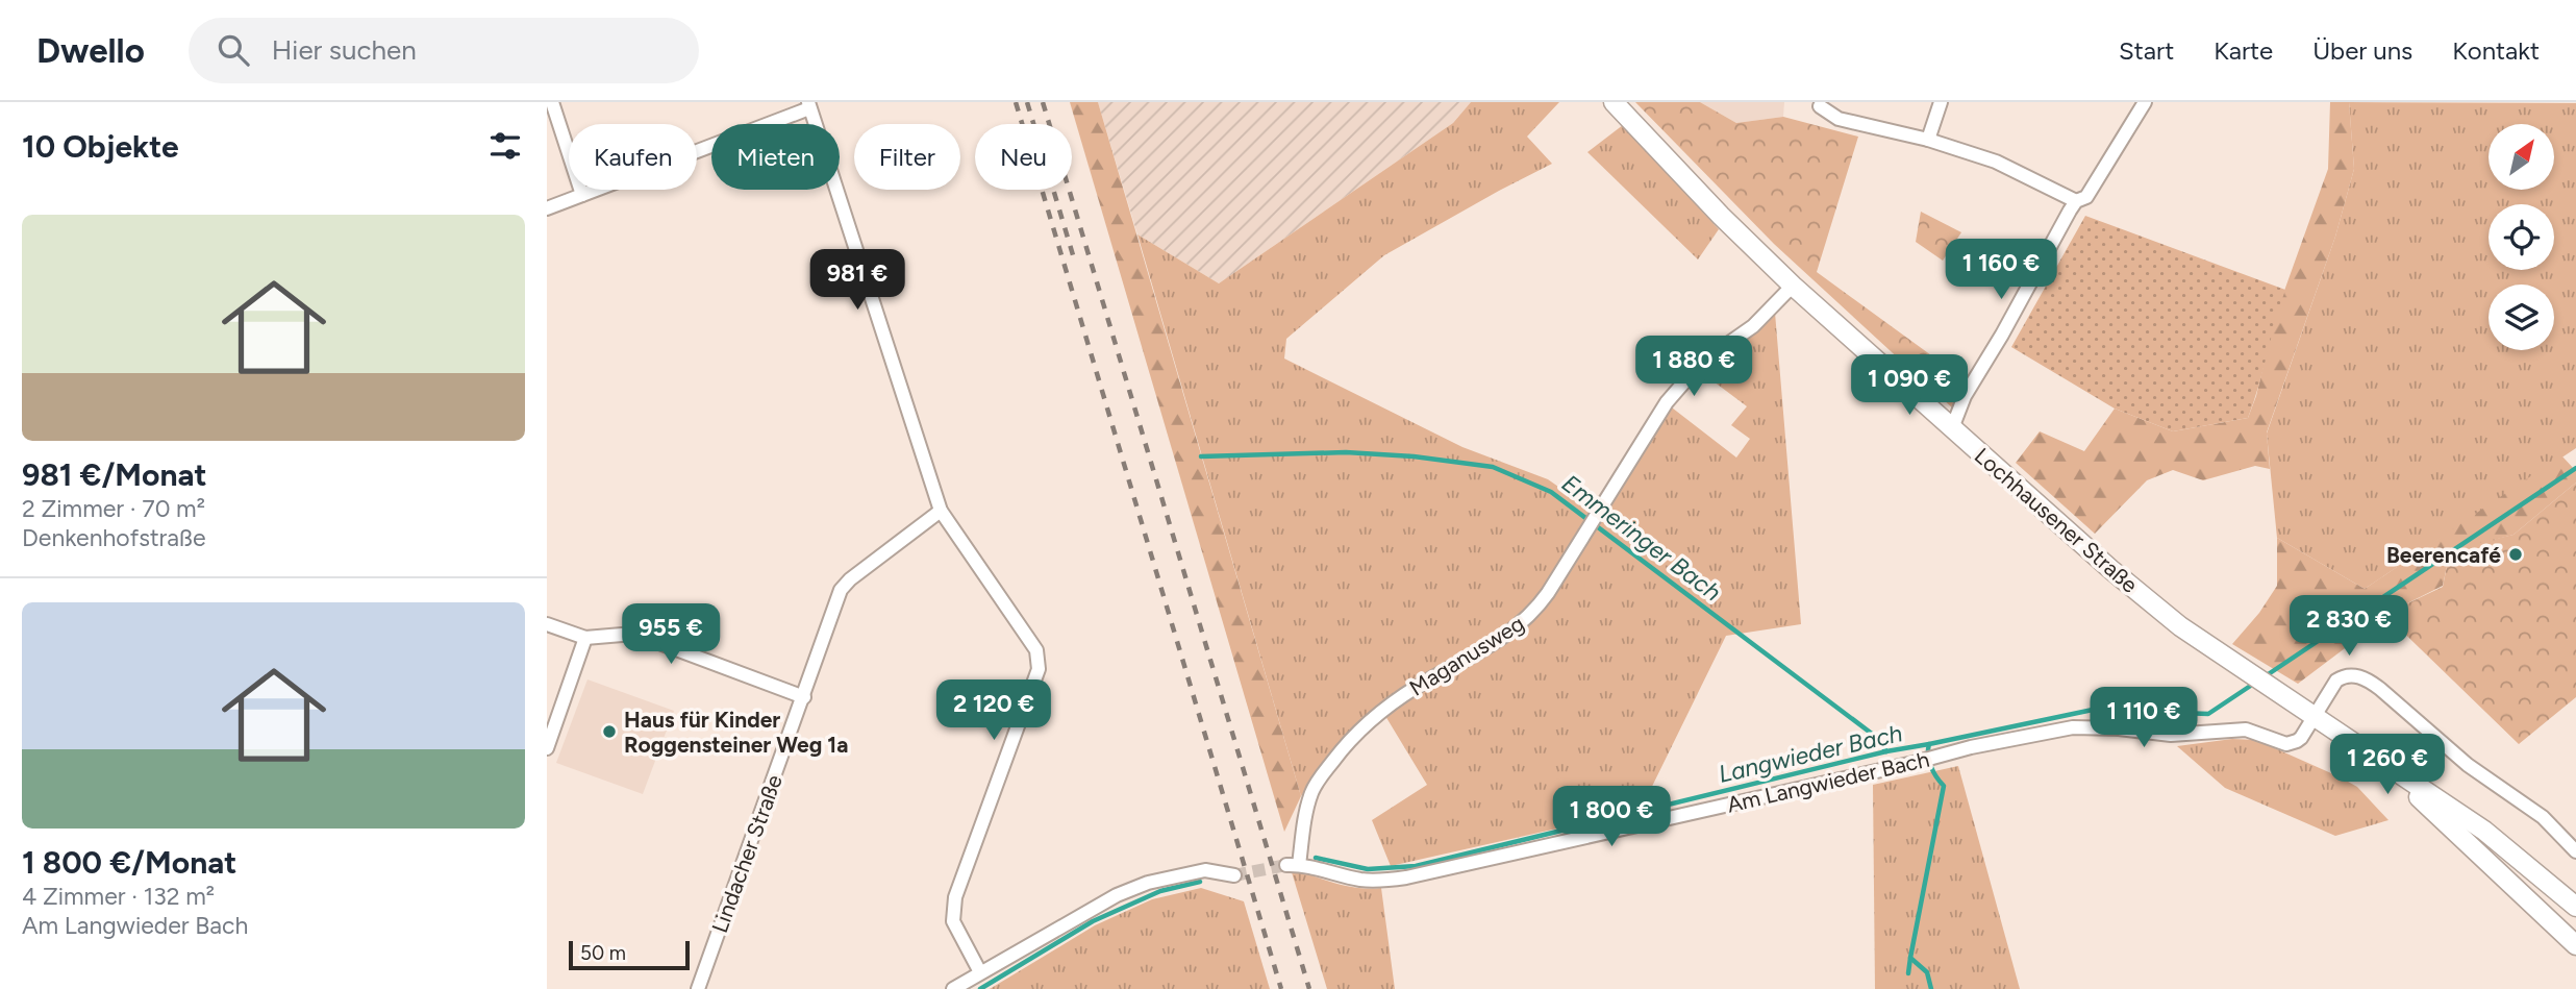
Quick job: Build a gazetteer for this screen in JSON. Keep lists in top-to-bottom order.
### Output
{
  "streets": {
    "main road": ["Lochhausener Straße"],
    "street": ["Maganusweg", "Am Langwieder Bach", "Lindacher Straße"]
  },
  "crossings": [
    ["Lochhausener Straße", "Maganusweg"],
    ["Lochhausener Straße", "Am Langwieder Bach"],
    ["Maganusweg", "Am Langwieder Bach"]
  ],
  "water": ["Emmeringer Bach", "Langwieder Bach"],
  "places": ["Beerencafé", "Haus für Kinder Roggensteiner Weg 1a"],
  "scale_bar": "50 m",
  "north": "top right",
  "page": {
    "header": "Dwello",
    "search": "Hier suchen",
    "nav": [
      "Start",
      "Karte",
      "Über uns",
      "Kontakt"
    ],
    "heading": "10 Objekte",
    "chip": [
      "Kaufen",
      "Mieten",
      "Filter",
      "Neu"
    ],
    "list": [
      {
        "name": "981 €/Monat",
        "note": "2 Zimmer · 70 m² · Denkenhofstraße"
      },
      {
        "name": "1 800 €/Monat",
        "note": "4 Zimmer · 132 m² · Am Langwieder Bach"
      }
    ],
    "price": [
      "1 160 €",
      "981 €",
      "1 880 €",
      "1 090 €",
      "2 830 €",
      "955 €",
      "2 120 €",
      "1 110 €",
      "1 260 €",
      "1 800 €"
    ],
    "scale": "50 m"
  }
}
